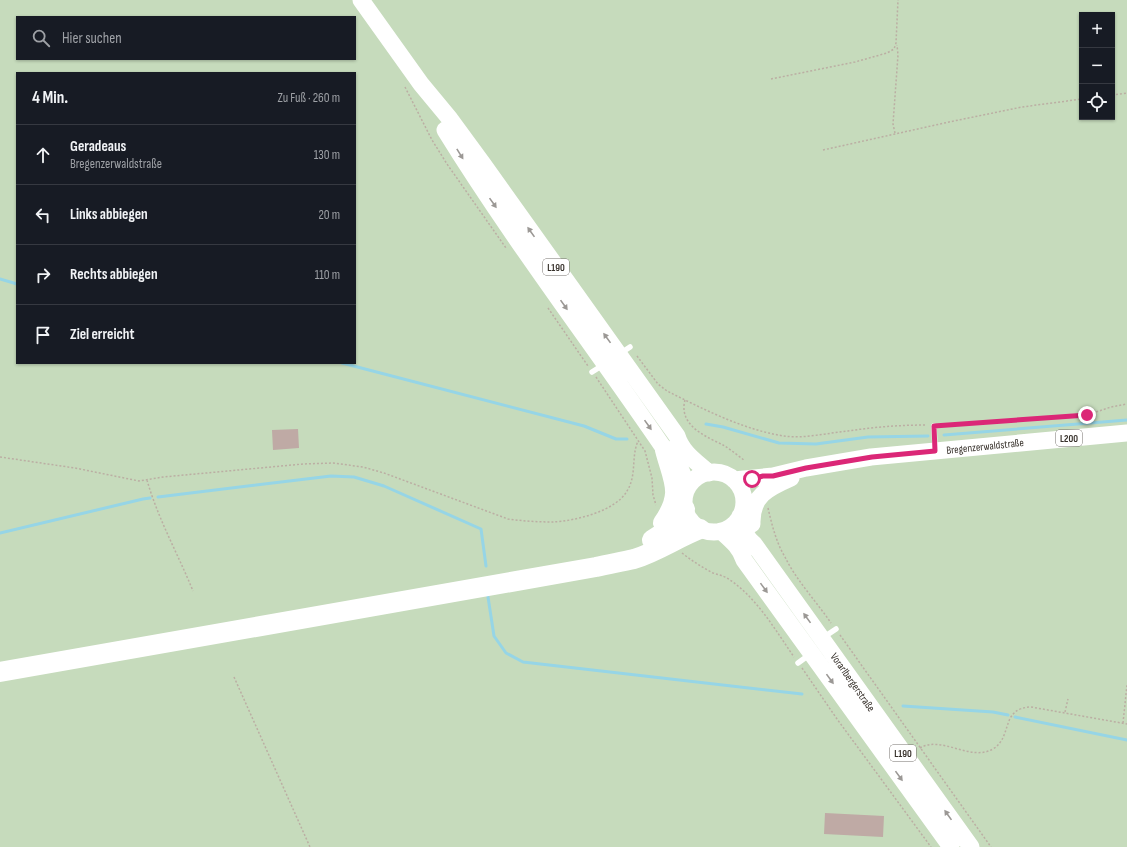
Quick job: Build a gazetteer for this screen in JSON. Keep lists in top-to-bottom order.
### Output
{
  "streets": {
    "main road": [
      "L190",
      "L200",
      "Bregenzerwaldstraße",
      "Vorarlbergerstraße"
    ]
  },
  "crossings": [
    ["L190", "Bregenzerwaldstraße"],
    ["L190", "Vorarlbergerstraße"],
    ["Bregenzerwaldstraße", "Vorarlbergerstraße"]
  ],
  "page": {
    "map_buttons": ["+", "−"],
    "search": "Hier suchen",
    "heading": ["4 Min.", "Zu Fuß · 260 m"],
    "list": [
      ["Geradeaus", "Bregenzerwaldstraße", "130 m"],
      ["Links abbiegen", "20 m"],
      ["Rechts abbiegen", "110 m"],
      "Ziel erreicht"
    ]
  }
}
